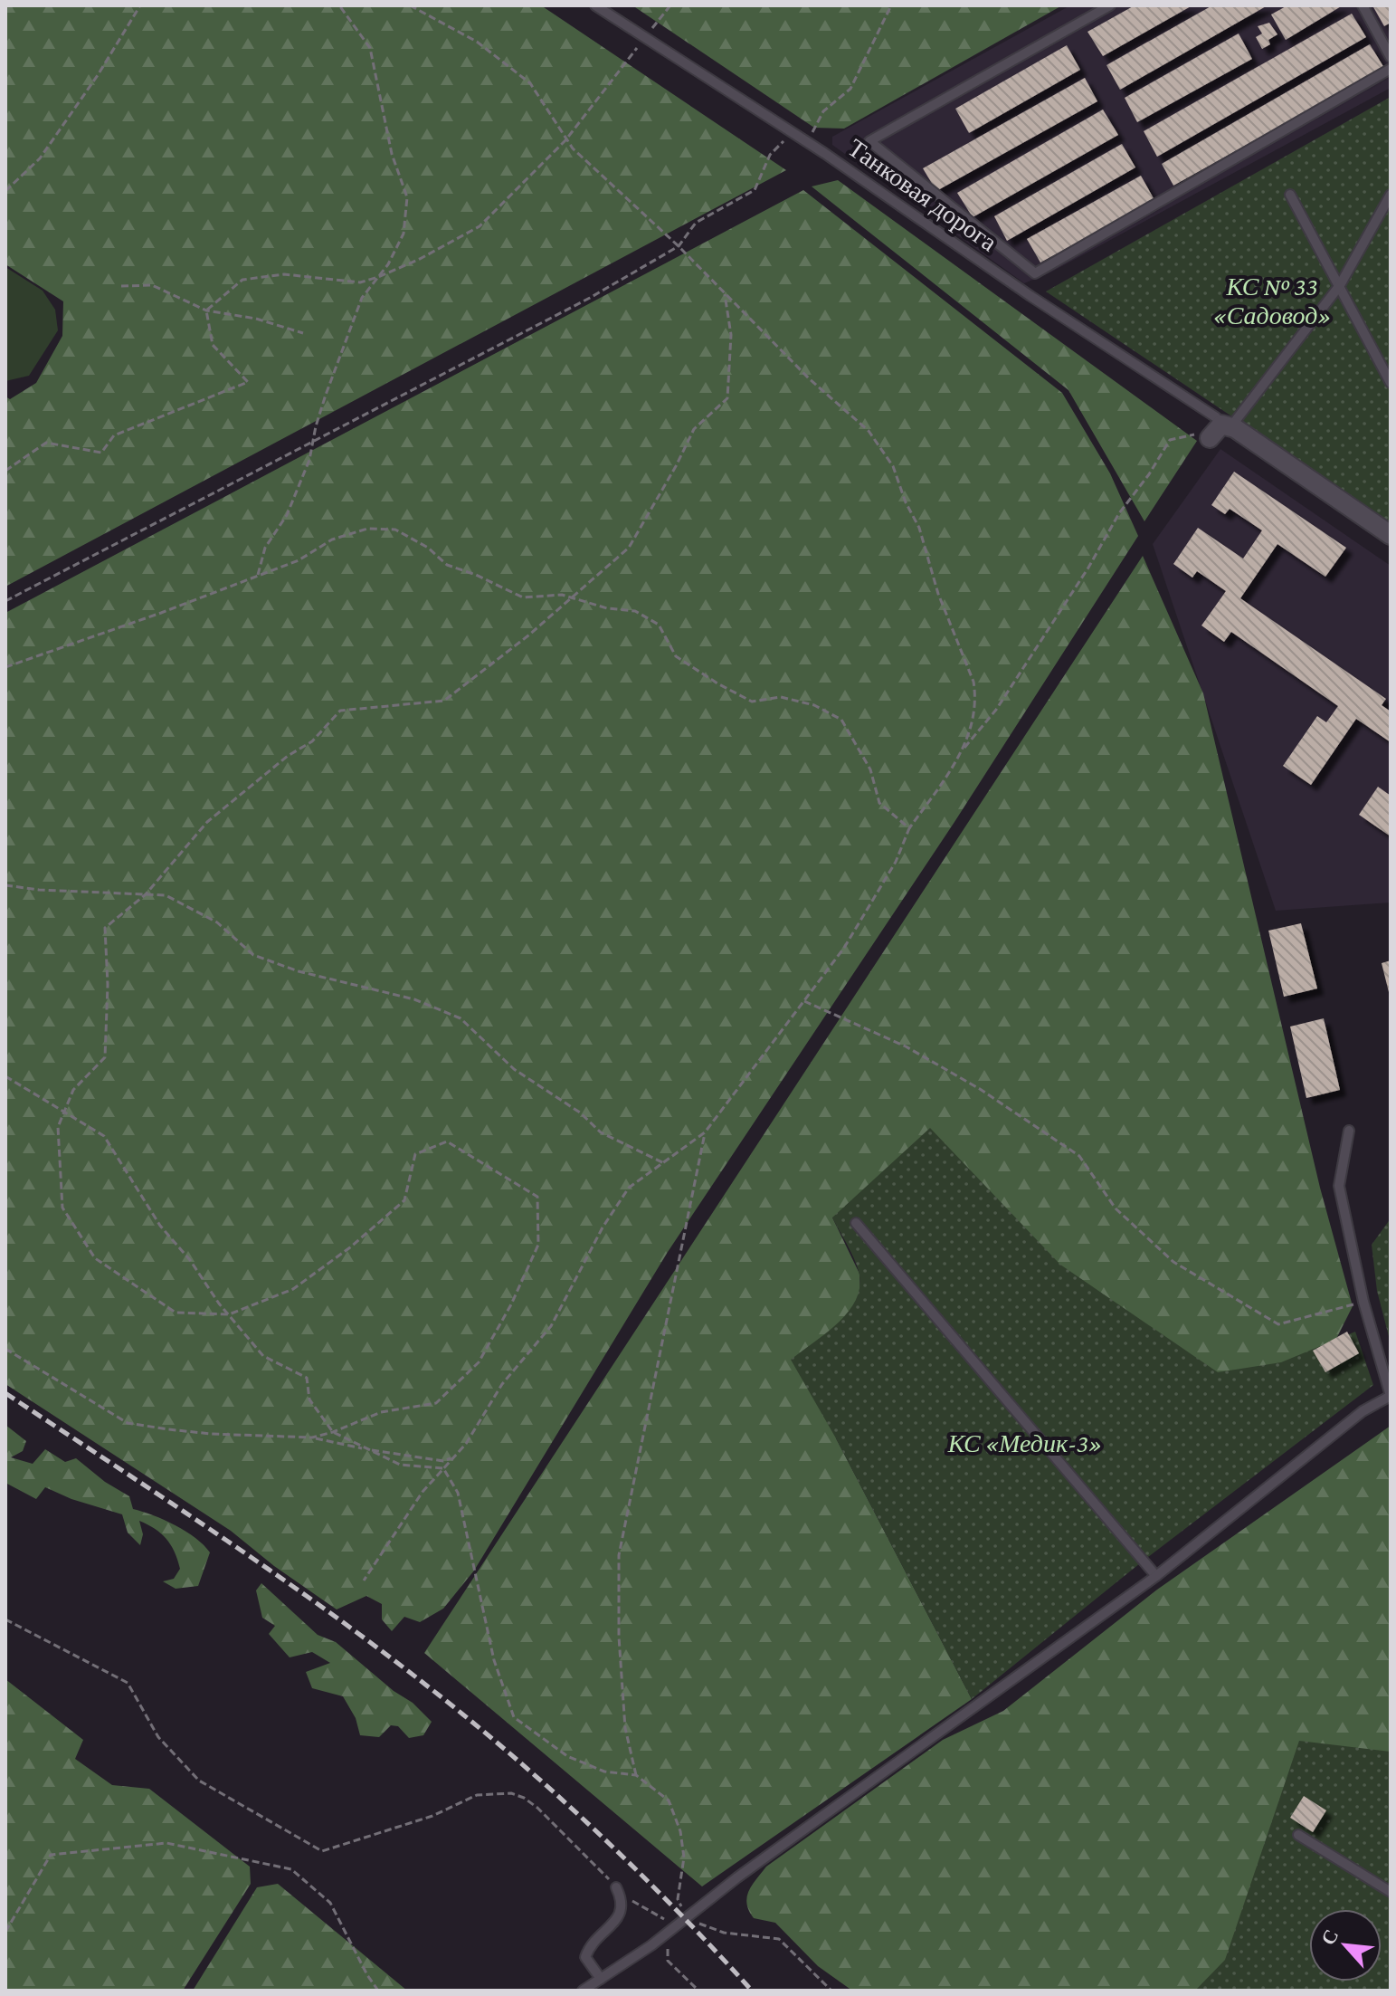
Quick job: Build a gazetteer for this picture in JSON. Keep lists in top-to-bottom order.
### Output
{
  "streets": {
    "lane": ["Танковая дорога"]
  },
  "parks": ["КС № 33 «Садовод»", "КС «Медик-3»"],
  "north": "top left"
}
